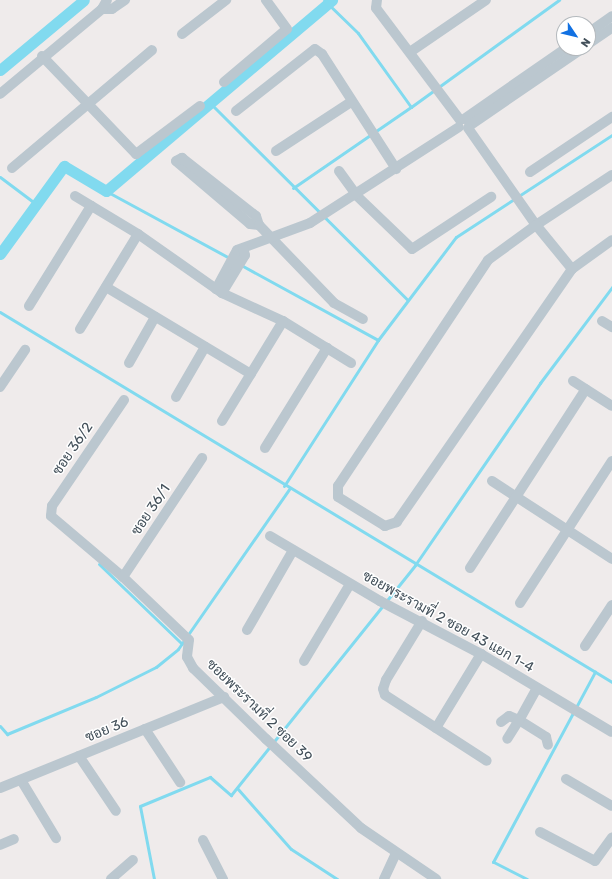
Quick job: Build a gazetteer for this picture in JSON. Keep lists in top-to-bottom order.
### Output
{
  "streets": {
    "street": [
      "ซอย 36/2",
      "ซอย 36/1",
      "ซอยพระรามที่ 2 ซอย 43 แยก 1-4",
      "ซอยพระรามที่ 2 ซอย 39",
      "ซอย 36"
    ]
  },
  "crossings": [
    ["ซอย 36/2", "ซอยพระรามที่ 2 ซอย 39"],
    ["ซอย 36/1", "ซอยพระรามที่ 2 ซอย 39"],
    ["ซอยพระรามที่ 2 ซอย 39", "ซอย 36"]
  ],
  "north": "bottom right"
}
